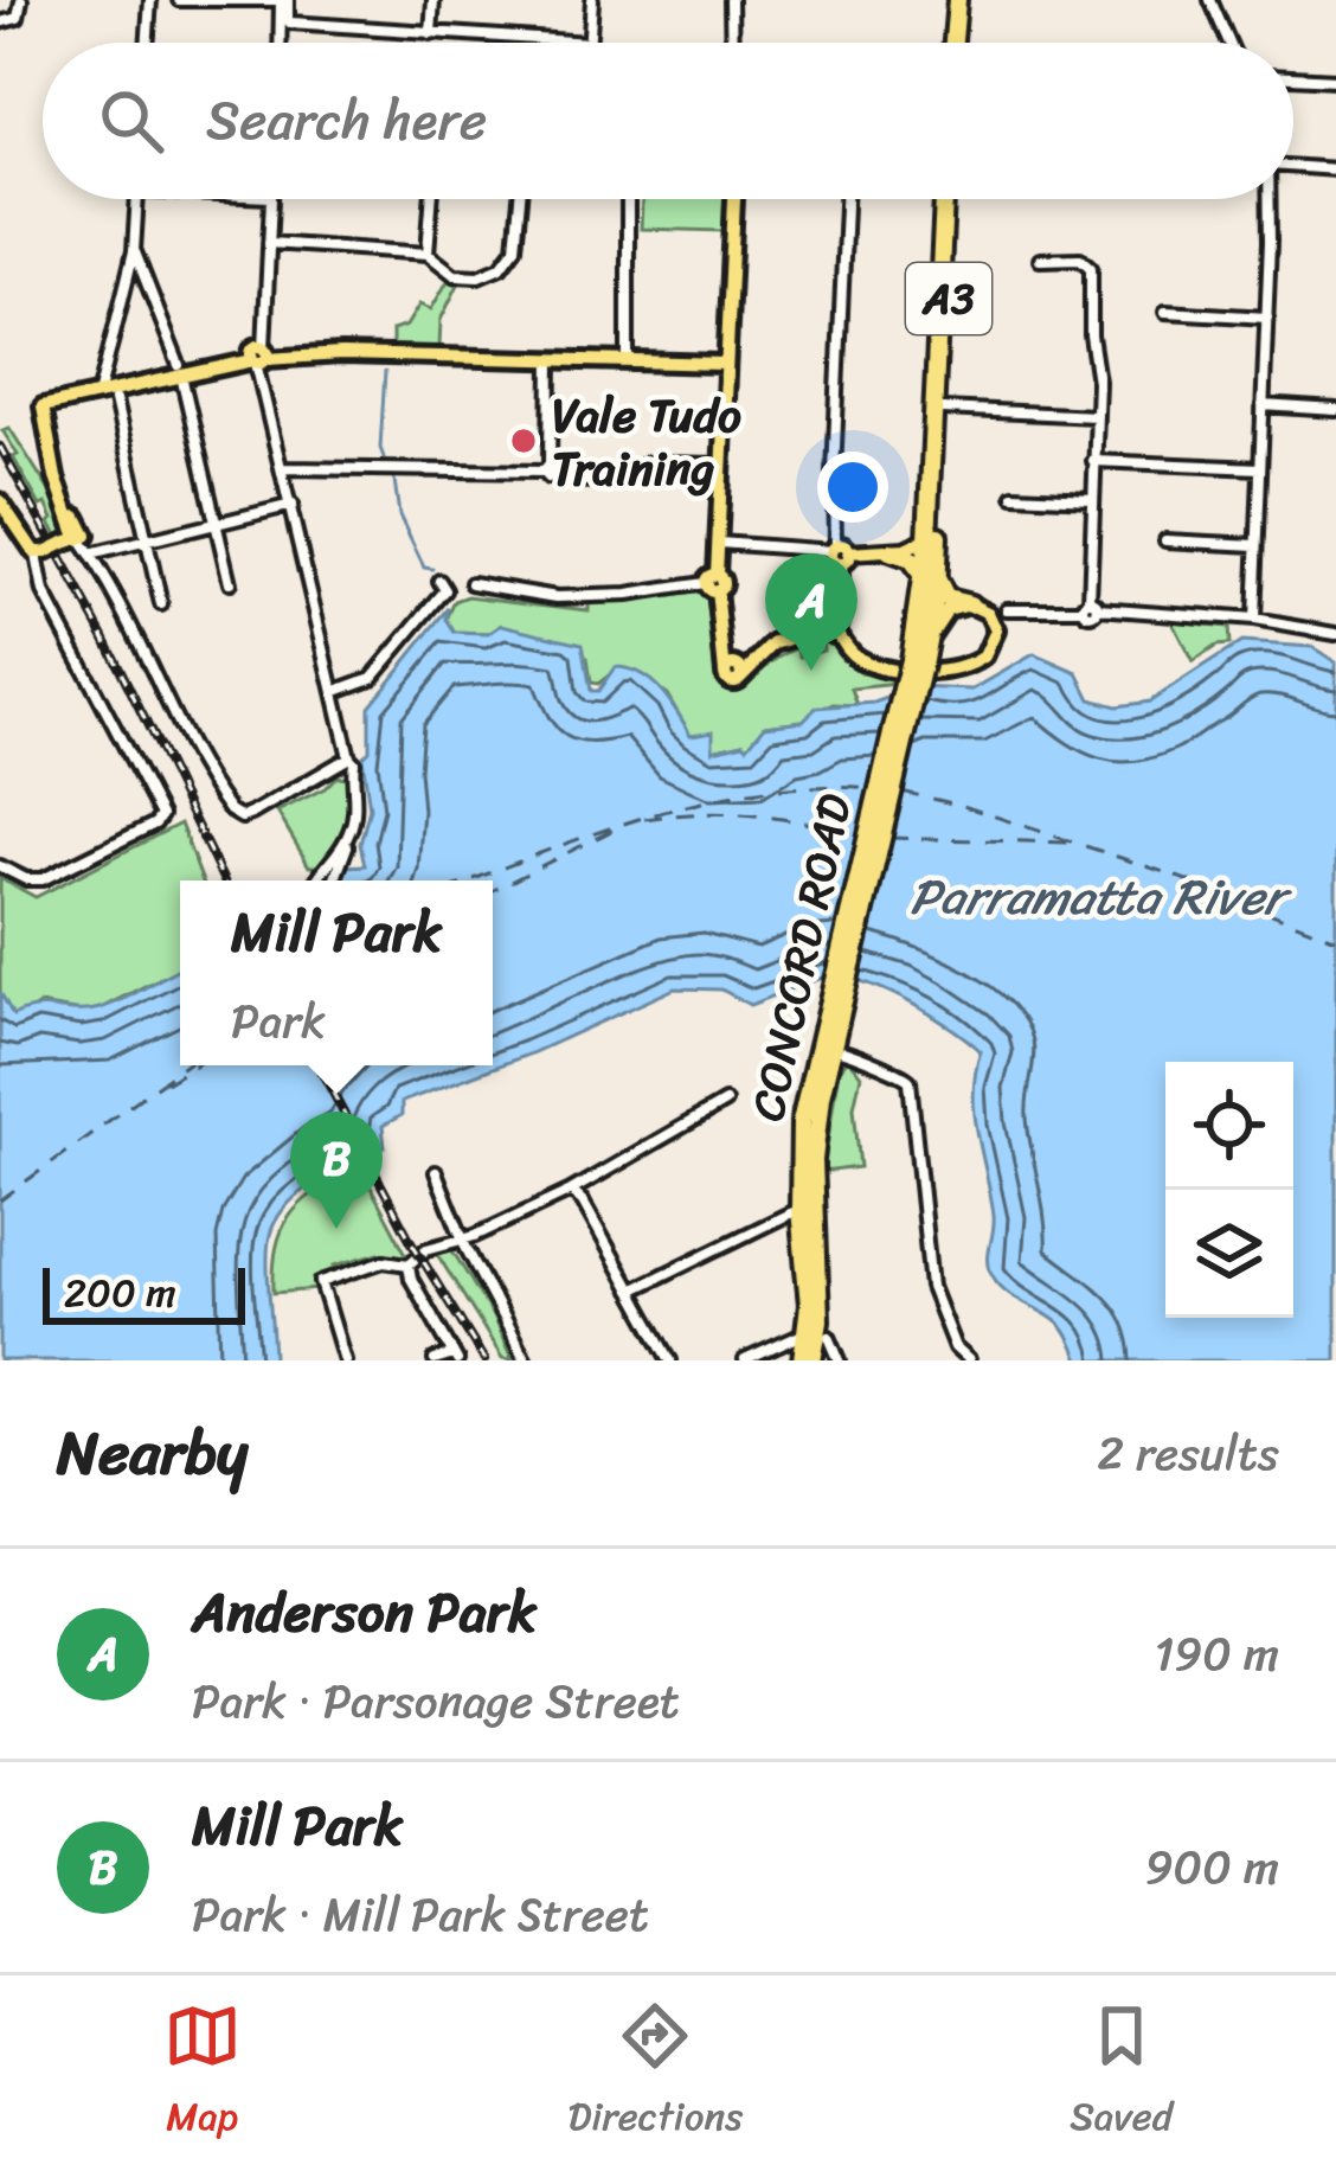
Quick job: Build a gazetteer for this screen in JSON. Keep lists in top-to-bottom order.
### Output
{
  "streets": {
    "highway": ["A3", "CONCORD ROAD"]
  },
  "crossings": [
    ["A3", "CONCORD ROAD"]
  ],
  "water": ["Parramatta River"],
  "places": ["Vale Tudo Training"],
  "scale_bar": "200 m",
  "page": {
    "search": "Search here",
    "pins": ["A", "B"],
    "popup": ["Mill Park", "Park"],
    "scale": "200 m",
    "heading": ["Nearby", "2 results"],
    "list": [
      {
        "mark": "A",
        "name": "Anderson Park",
        "note": "Park · Parsonage Street",
        "value": "190 m"
      },
      {
        "mark": "B",
        "name": "Mill Park",
        "note": "Park · Mill Park Street",
        "value": "900 m"
      }
    ],
    "nav": ["Map", "Directions", "Saved"]
  }
}
